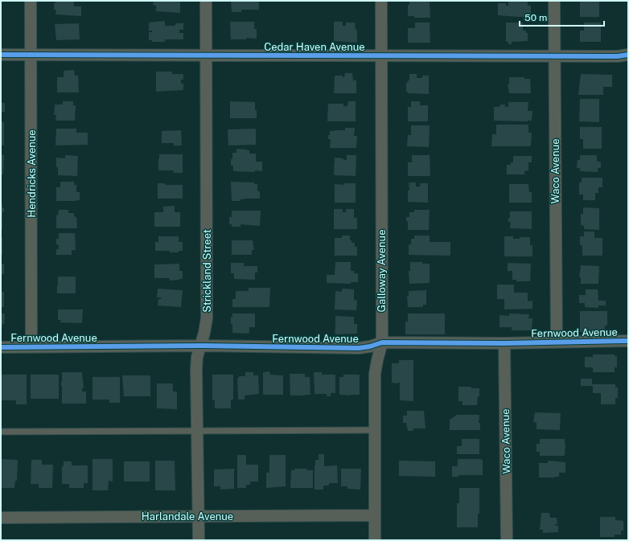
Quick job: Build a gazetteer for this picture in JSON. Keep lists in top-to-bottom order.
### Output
{
  "streets": {
    "street": [
      "Cedar Haven Avenue",
      "Waco Avenue",
      "Hendricks Avenue",
      "Strickland Street",
      "Galloway Avenue",
      "Fernwood Avenue",
      "Harlandale Avenue"
    ]
  },
  "crossings": [
    ["Cedar Haven Avenue", "Waco Avenue"],
    ["Cedar Haven Avenue", "Hendricks Avenue"],
    ["Cedar Haven Avenue", "Strickland Street"],
    ["Cedar Haven Avenue", "Galloway Avenue"],
    ["Waco Avenue", "Fernwood Avenue"],
    ["Hendricks Avenue", "Fernwood Avenue"],
    ["Strickland Street", "Fernwood Avenue"],
    ["Strickland Street", "Harlandale Avenue"],
    ["Galloway Avenue", "Fernwood Avenue"],
    ["Galloway Avenue", "Harlandale Avenue"]
  ],
  "scale_bar": "50 m"
}
